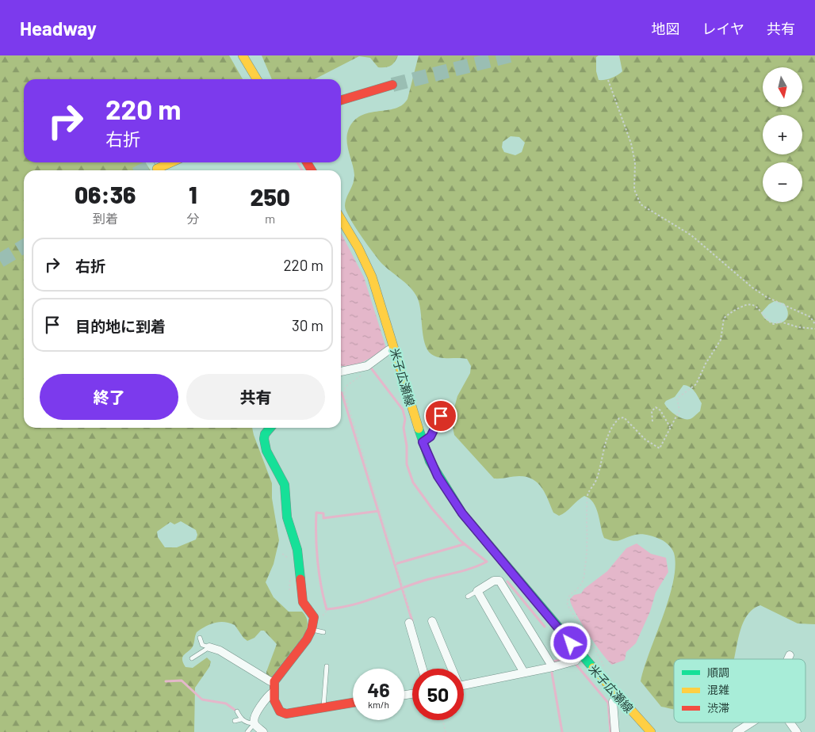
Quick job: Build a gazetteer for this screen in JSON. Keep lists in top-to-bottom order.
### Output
{
  "streets": {
    "main road": ["米子広瀬線"]
  },
  "legend": ["順調", "混雑", "渋滞"],
  "north": "bottom",
  "page": {
    "header": "Headway",
    "nav": ["地図", "レイヤ", "共有"],
    "map_buttons": ["+", "−"],
    "turn": ["220 m", "右折"],
    "eta": [
      "06:36",
      "到着",
      "1",
      "分",
      "250",
      "m"
    ],
    "list": [
      {
        "name": "右折",
        "value": "220 m"
      },
      {
        "name": "目的地に到着",
        "value": "30 m"
      }
    ],
    "buttons": ["終了", "共有"],
    "speed": "46 km/h",
    "limit": "50"
  }
}
